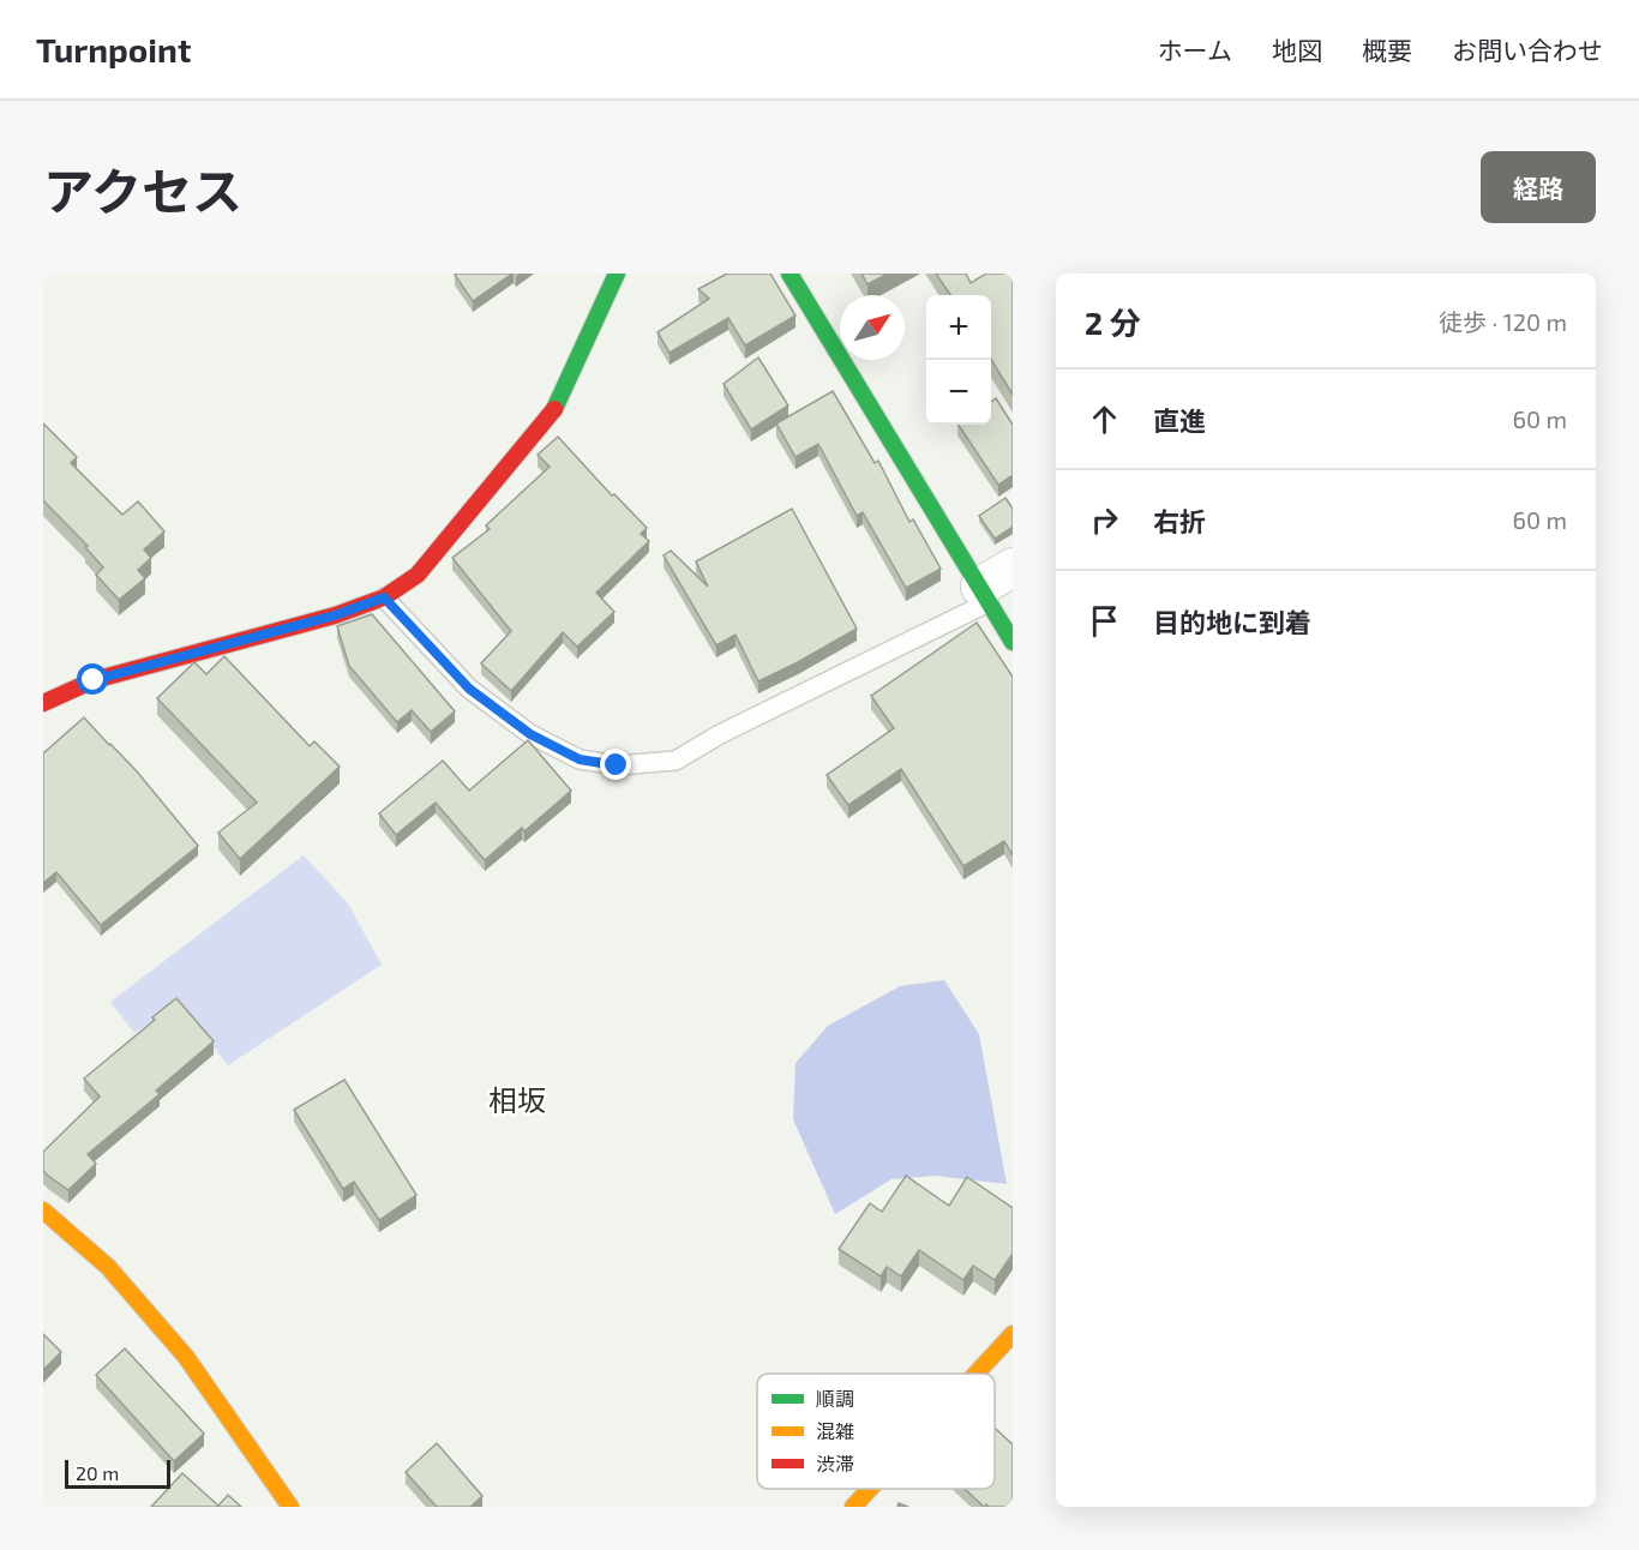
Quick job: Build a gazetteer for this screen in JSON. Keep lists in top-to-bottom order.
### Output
{
  "districts": ["相坂"],
  "legend": ["順調", "混雑", "渋滞"],
  "scale_bar": "20 m",
  "north": "top right",
  "page": {
    "header": "Turnpoint",
    "nav": [
      "ホーム",
      "地図",
      "概要",
      "お問い合わせ"
    ],
    "title": "アクセス",
    "buttons": "経路",
    "heading": ["2 分", "徒歩 · 120 m"],
    "map_buttons": ["+", "−"],
    "list": [
      ["直進", "60 m"],
      ["右折", "60 m"],
      "目的地に到着"
    ],
    "scale": "20 m"
  }
}
